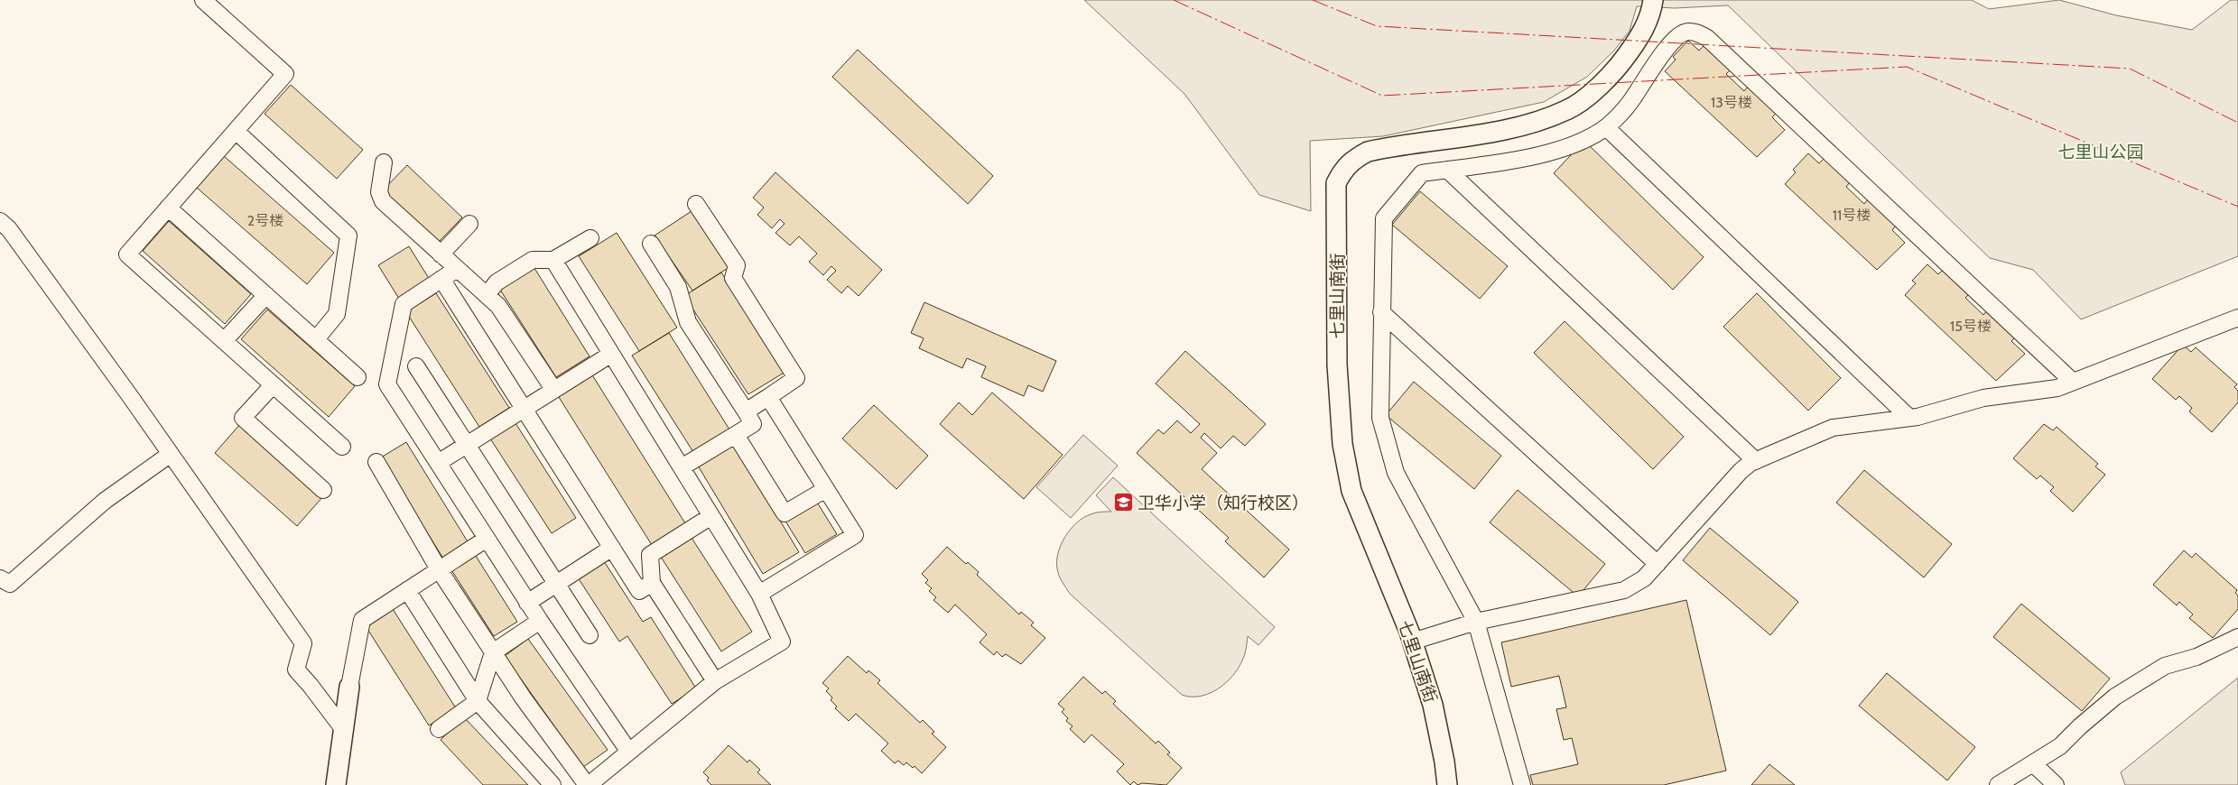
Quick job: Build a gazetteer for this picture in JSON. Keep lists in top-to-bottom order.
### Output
{
  "streets": {
    "street": ["七里山南街"]
  },
  "parks": ["七里山公园"],
  "places": {
    "school or university": ["卫华小学（知行校区）"]
  },
  "house_numbers": [
    "13号楼",
    "11号楼",
    "2号楼",
    "15号楼"
  ]
}
